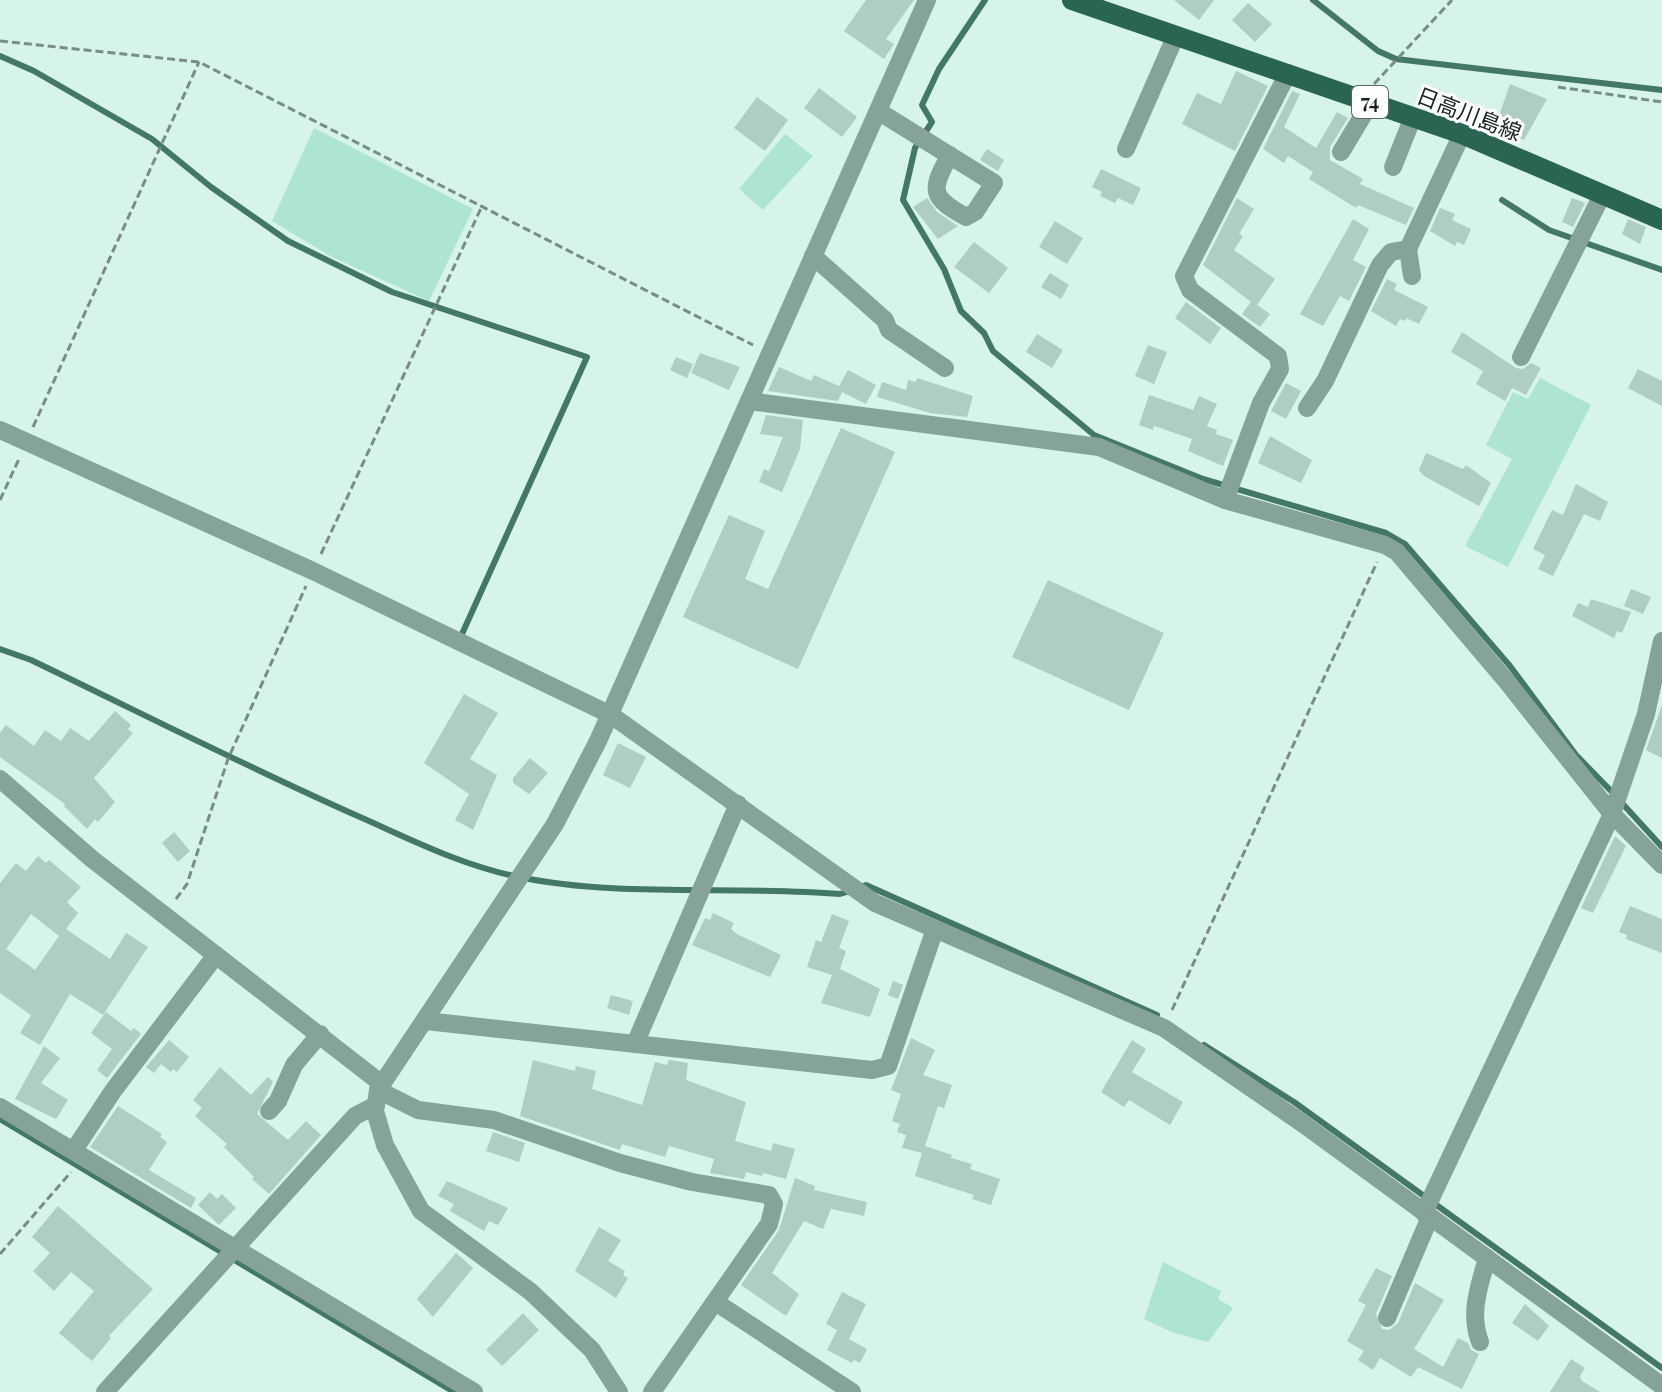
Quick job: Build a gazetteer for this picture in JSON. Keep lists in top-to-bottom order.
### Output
{
  "streets": {
    "main road": ["74", "日高川島線"]
  }
}
